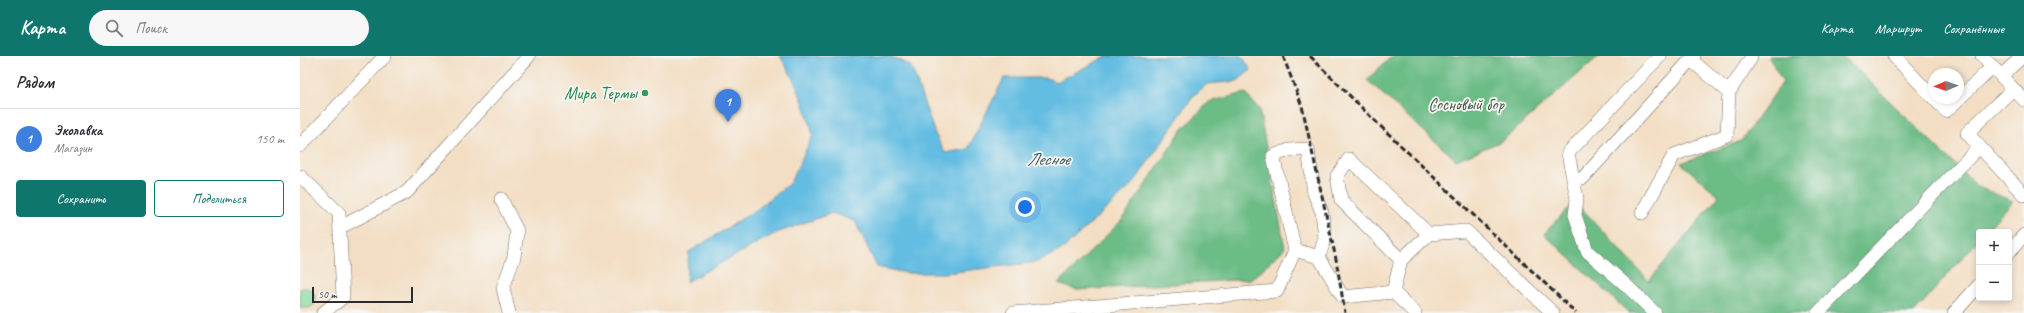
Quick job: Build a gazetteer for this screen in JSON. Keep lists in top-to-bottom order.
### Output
{
  "water": ["Лесное"],
  "parks": ["Сосновый бор"],
  "places": ["Мира Термы"],
  "scale_bar": "50 m",
  "north": "left",
  "page": {
    "header": "Карта",
    "search": "Поиск",
    "nav": ["Карта", "Маршрут", "Сохранённые"],
    "heading": "Рядом",
    "pins": "1",
    "list": [
      {
        "mark": "1",
        "name": "Эколавка",
        "note": "Магазин",
        "value": "150 m"
      }
    ],
    "buttons": ["Сохранить", "Поделиться"],
    "map_buttons": ["+", "−"],
    "scale": "50 m"
  }
}
